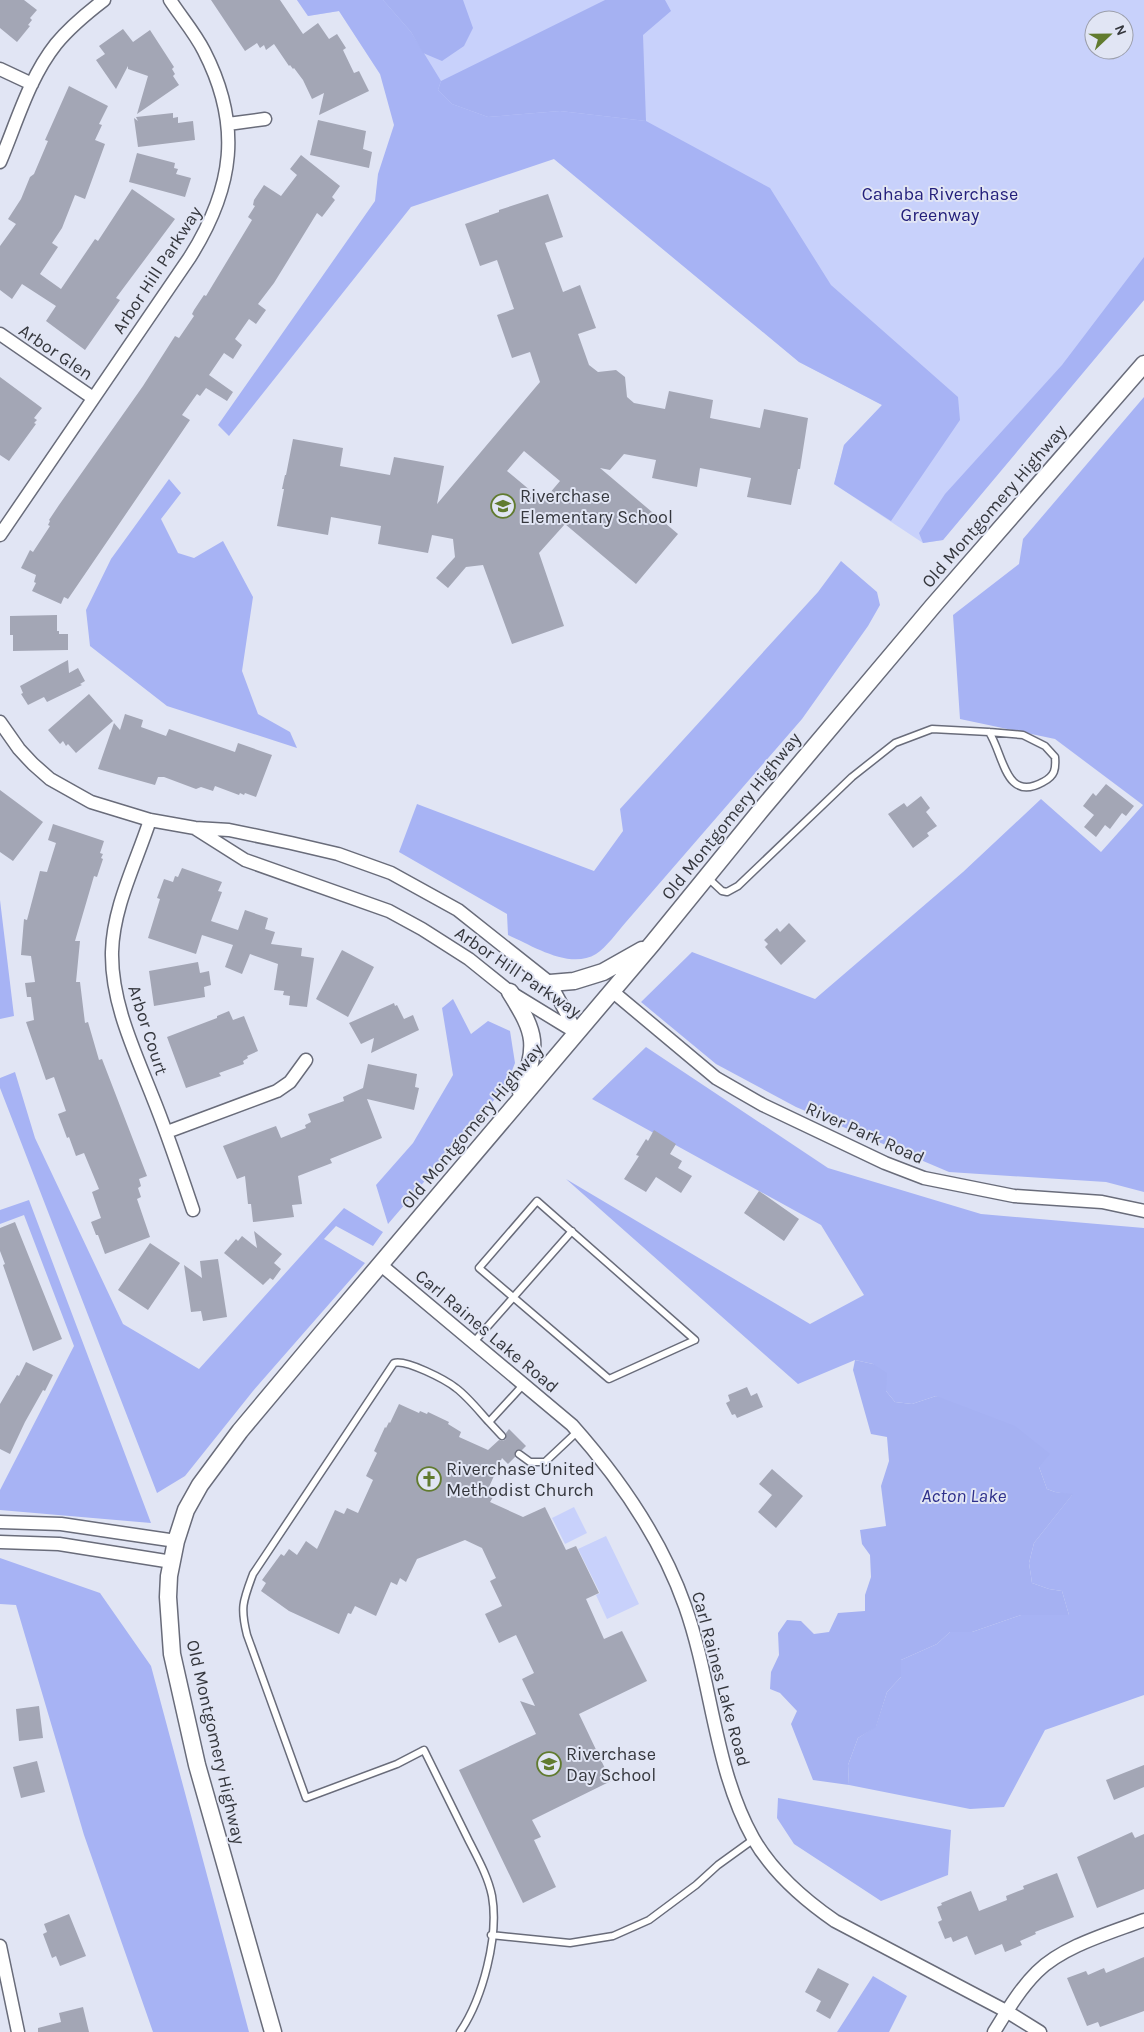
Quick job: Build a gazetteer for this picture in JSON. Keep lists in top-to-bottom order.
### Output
{
  "streets": {
    "street": [
      "Arbor Hill Parkway",
      "Arbor Glen",
      "Old Montgomery Highway",
      "Arbor Court",
      "River Park Road",
      "Carl Raines Lake Road"
    ]
  },
  "crossings": [
    ["Arbor Hill Parkway", "Arbor Glen"],
    ["Arbor Hill Parkway", "Old Montgomery Highway"],
    ["Arbor Hill Parkway", "Arbor Court"],
    ["Old Montgomery Highway", "River Park Road"],
    ["Old Montgomery Highway", "Carl Raines Lake Road"]
  ],
  "water": ["Acton Lake"],
  "parks": ["Cahaba Riverchase Greenway"],
  "places": {
    "school or university": ["Riverchase Elementary School", "Riverchase Day School"],
    "church": ["Riverchase United Methodist Church"]
  },
  "north": "right"
}
